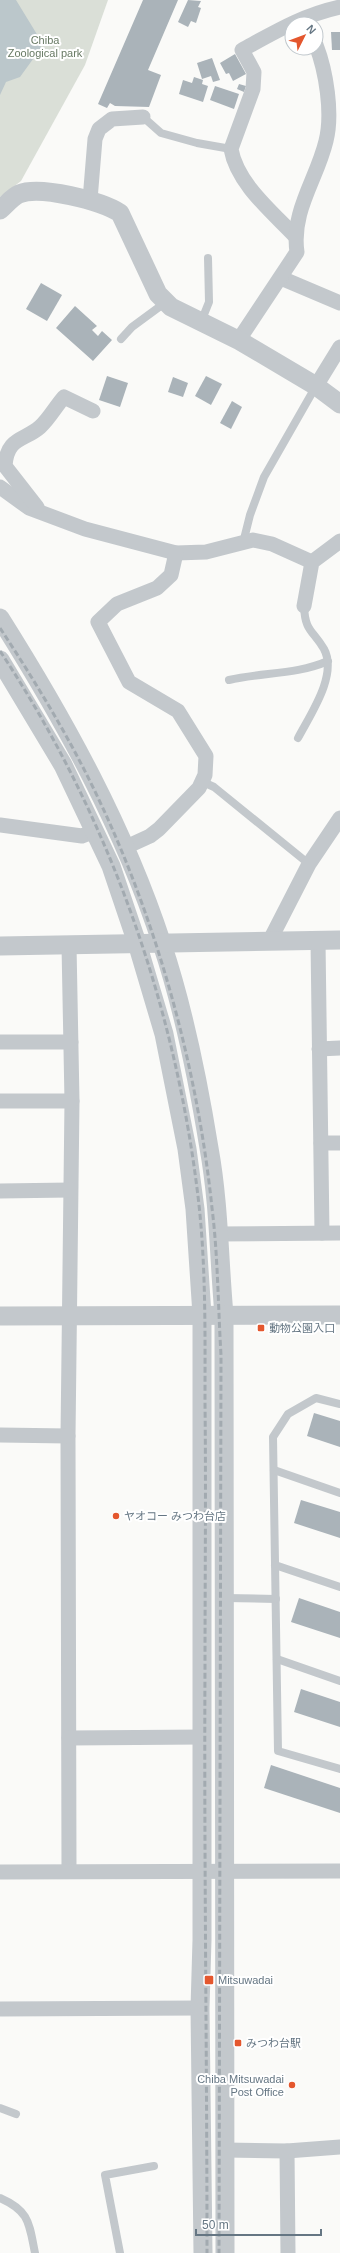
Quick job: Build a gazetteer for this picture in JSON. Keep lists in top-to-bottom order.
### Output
{
  "parks": ["Chiba Zoological park"],
  "places": {
    "transit": ["動物公園入口", "Mitsuwadai", "みつわ台駅"],
    "other": ["ヤオコー みつわ台店", "Chiba Mitsuwadai Post Office"]
  },
  "scale_bar": "50 m",
  "north": "top right"
}
